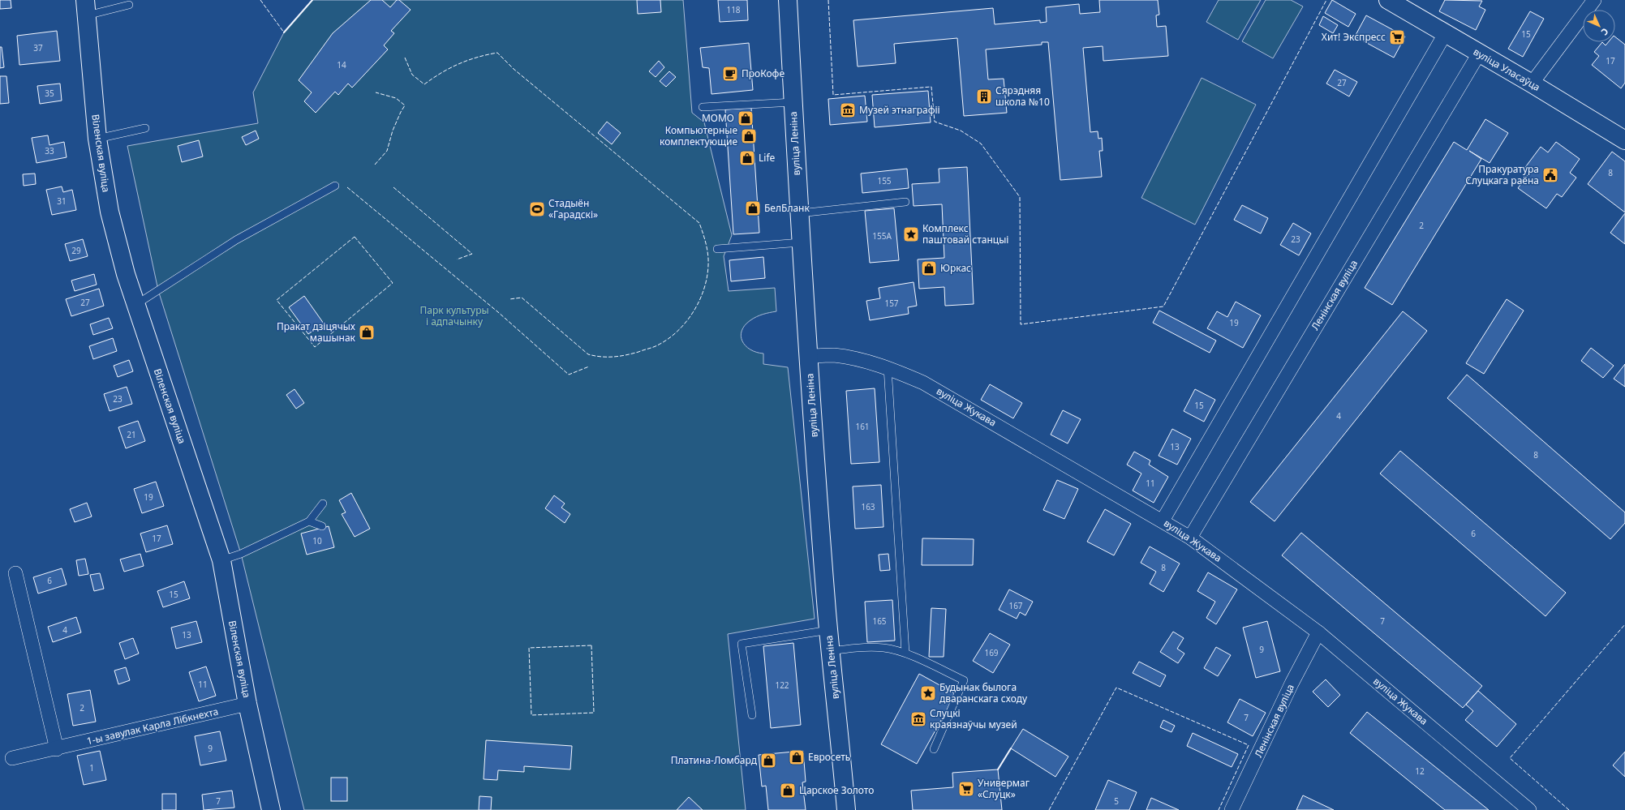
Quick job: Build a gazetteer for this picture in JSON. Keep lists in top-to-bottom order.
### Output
{
  "streets": {
    "main road": ["вуліца Уласаўца", "вуліца Леніна", "Віленская вуліца"],
    "street": ["Ленінская вуліца", "вуліца Жукава", "1-ы завулак Карла Лібкнехта"]
  },
  "crossings": [
    ["вуліца Уласаўца", "Ленінская вуліца"],
    ["вуліца Леніна", "вуліца Жукава"],
    ["Віленская вуліца", "1-ы завулак Карла Лібкнехта"],
    ["Ленінская вуліца", "вуліца Жукава"]
  ],
  "parks": ["Парк культуры і адпачынку"],
  "places": {
    "supermarket": ["Хит! Экспресс", "Универмаг «Слуцк»"],
    "cafe": ["ПроКофе"],
    "building": ["Сярэдняя школа №10"],
    "museum": ["Музей этнаграфіі", "Слуцкі краязнаўчы музей"],
    "shop": [
      "МОМО",
      "Компьютерные комплектующие",
      "Life",
      "БелБланк",
      "Юркас",
      "Пракат дзіцячых машынак",
      "Евросеть",
      "Платина-Ломбард",
      "Царское Золото"
    ],
    "public building": ["Пракуратура Слуцкага раёна"],
    "sports": ["Стадыён «Гарадскі»"],
    "place": ["Комплекс паштовай станцыі", "Будынак былога дваранскага сходу"]
  },
  "house_numbers": [
    "118",
    "15",
    "37",
    "17",
    "14",
    "27",
    "35",
    "33",
    "8",
    "155",
    "31",
    "2",
    "155А",
    "23",
    "29",
    "27",
    "157",
    "19",
    "23",
    "15",
    "4",
    "161",
    "21",
    "13",
    "8",
    "11",
    "19",
    "163",
    "6",
    "17",
    "10",
    "8",
    "6",
    "15",
    "167",
    "165",
    "7",
    "4",
    "13",
    "9",
    "169",
    "11",
    "122",
    "2",
    "7",
    "9",
    "1",
    "12",
    "7",
    "5"
  ],
  "north": "bottom right"
}
